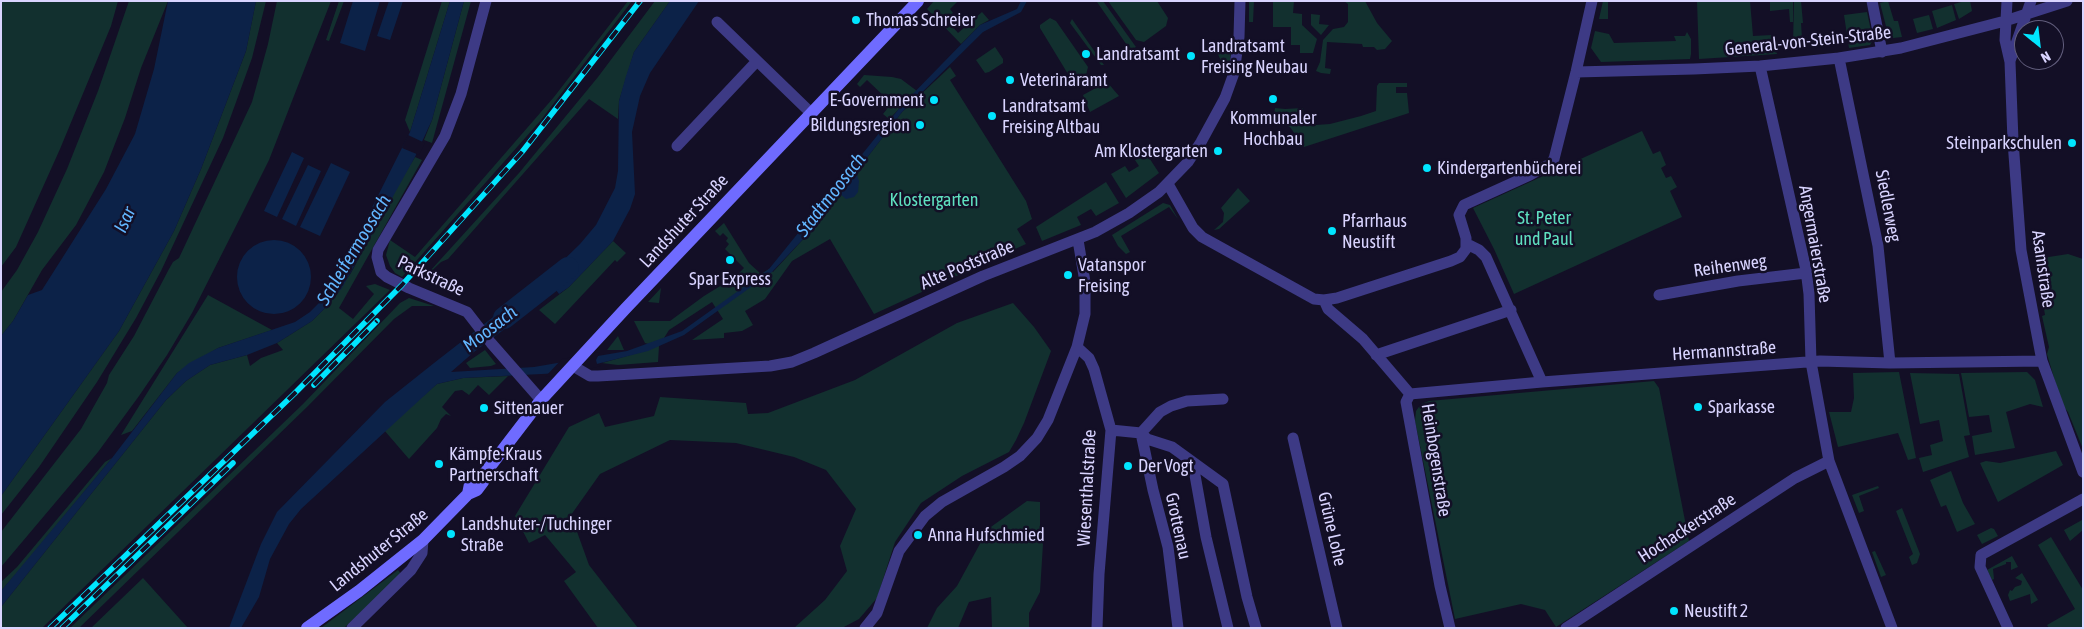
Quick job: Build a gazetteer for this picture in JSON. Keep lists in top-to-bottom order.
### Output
{
  "streets": {
    "main road": ["Landshuter Straße"],
    "street": [
      "General-von-Stein-Straße",
      "Siedlerweg",
      "Angermaierstraße",
      "Alte Poststraße",
      "Reihenweg",
      "Asamstraße",
      "Parkstraße",
      "Hermannstraße",
      "Heinbogenstraße",
      "Wiesenthalstraße",
      "Grottenau",
      "Hochackerstraße",
      "Grüne Lohe"
    ]
  },
  "crossings": [
    ["General-von-Stein-Straße", "Siedlerweg"],
    ["General-von-Stein-Straße", "Angermaierstraße"],
    ["General-von-Stein-Straße", "Asamstraße"],
    ["Siedlerweg", "Hermannstraße"],
    ["Landshuter Straße", "Alte Poststraße"],
    ["Landshuter Straße", "Parkstraße"],
    ["Angermaierstraße", "Reihenweg"],
    ["Angermaierstraße", "Hermannstraße"],
    ["Angermaierstraße", "Hochackerstraße"],
    ["Asamstraße", "Hermannstraße"],
    ["Hermannstraße", "Heinbogenstraße"]
  ],
  "water": [
    "Stadtmoosach",
    "Isar",
    "Schleifermoosach",
    "Moosach"
  ],
  "parks": ["Klostergarten", "St. Peter und Paul"],
  "places": [
    "Thomas Schreier",
    "Landratsamt",
    "Landratsamt Freising Neubau",
    "Veterinäramt",
    "Kommunaler Hochbau",
    "E-Government",
    "Landratsamt Freising Altbau",
    "Bildungsregion",
    "Steinparkschulen",
    "Am Klostergarten",
    "Kindergartenbücherei",
    "Pfarrhaus Neustift",
    "Spar Express",
    "Vatanspor Freising",
    "Sparkasse",
    "Sittenauer",
    "Kämpfe-Kraus Partnerschaft",
    "Der Vogt",
    "Landshuter-/Tuchinger Straße",
    "Anna Hufschmied",
    "Neustift 2"
  ],
  "north": "bottom right"
}
